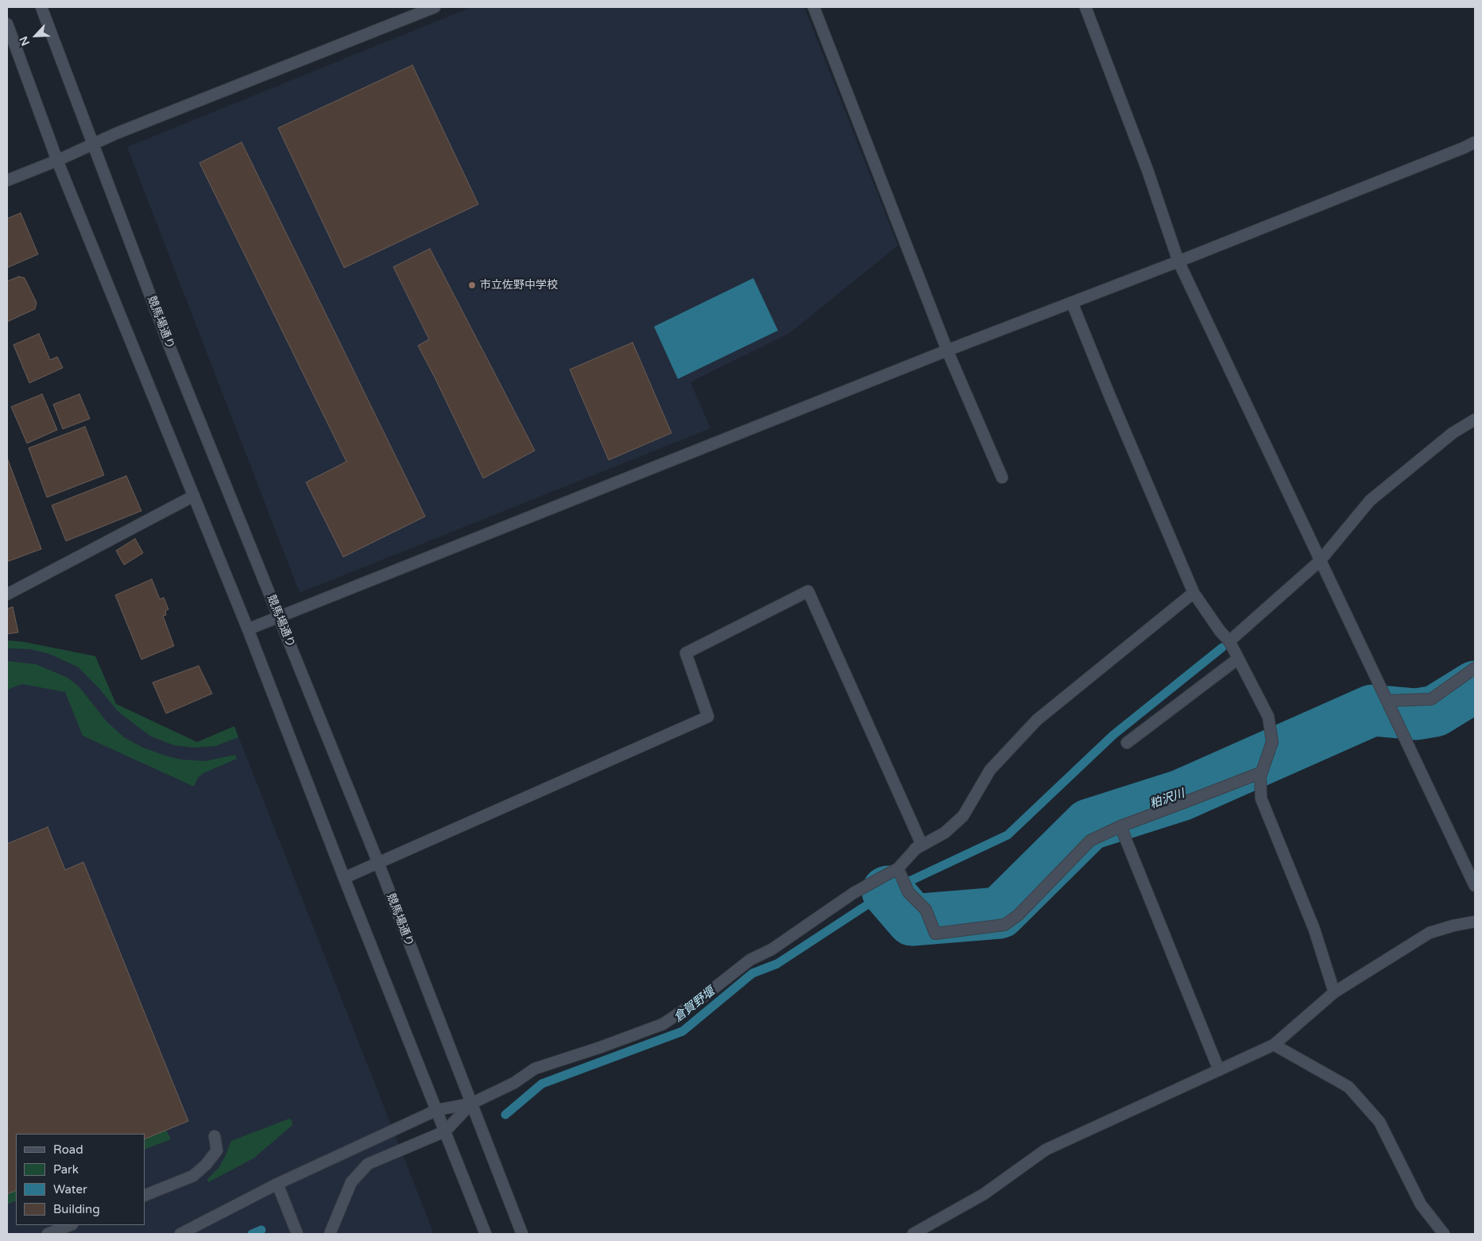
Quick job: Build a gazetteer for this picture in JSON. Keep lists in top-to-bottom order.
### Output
{
  "streets": {
    "street": ["競馬場通り"]
  },
  "water": ["粕沢川", "倉賀野堰"],
  "places": ["市立佐野中学校"],
  "legend": [
    "Road",
    "Park",
    "Water",
    "Building"
  ],
  "north": "bottom left"
}
